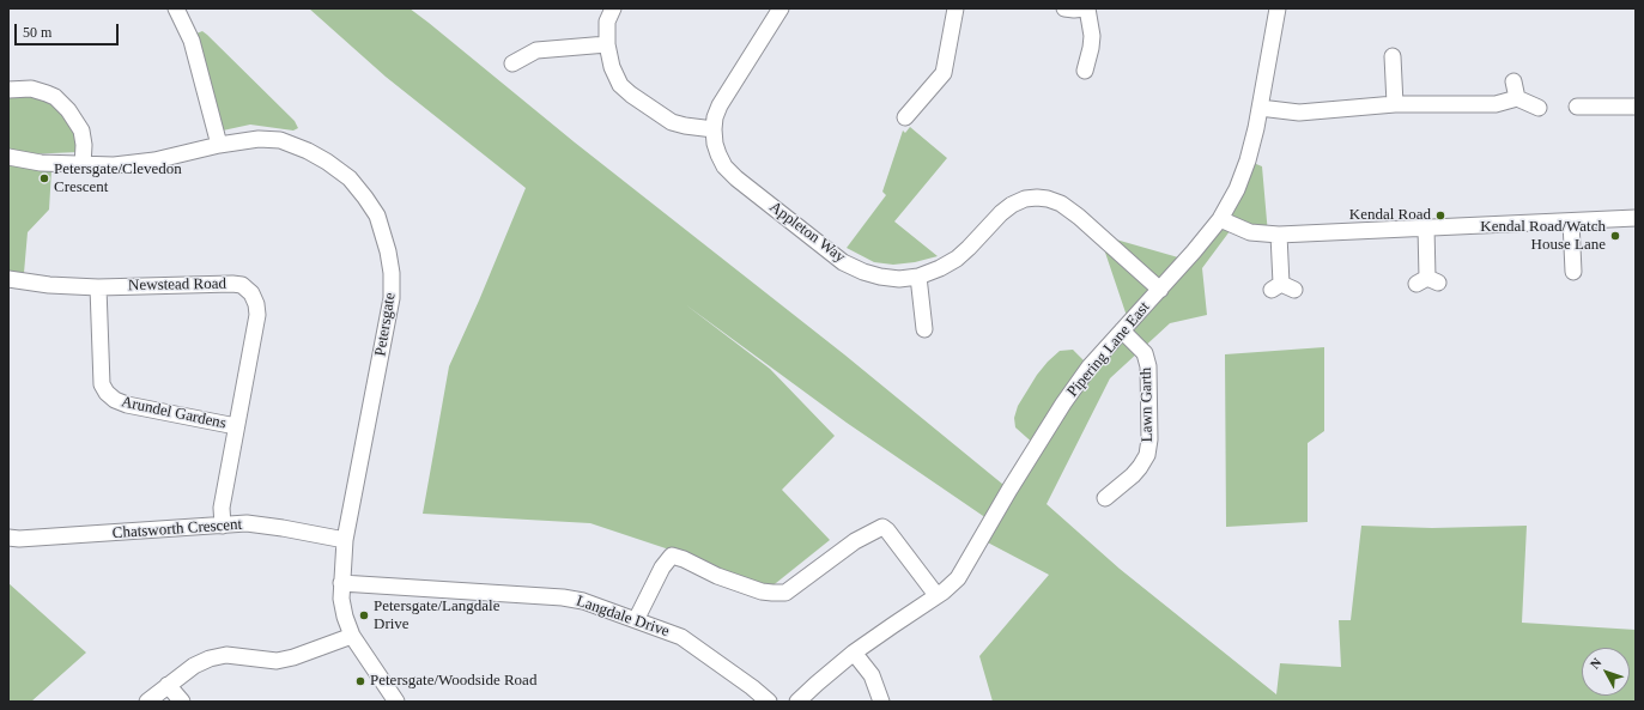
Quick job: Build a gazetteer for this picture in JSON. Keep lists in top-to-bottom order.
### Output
{
  "streets": {
    "street": [
      "Appleton Way",
      "Newstead Road",
      "Petersgate",
      "Pipering Lane East",
      "Lawn Garth",
      "Arundel Gardens",
      "Chatsworth Crescent",
      "Langdale Drive"
    ]
  },
  "crossings": [
    ["Appleton Way", "Pipering Lane East"],
    ["Newstead Road", "Arundel Gardens"],
    ["Newstead Road", "Chatsworth Crescent"],
    ["Petersgate", "Chatsworth Crescent"],
    ["Petersgate", "Langdale Drive"],
    ["Pipering Lane East", "Lawn Garth"]
  ],
  "places": [
    "Petersgate/Clevedon Crescent",
    "Kendal Road",
    "Kendal Road/Watch House Lane",
    "Petersgate/Langdale Drive",
    "Petersgate/Woodside Road"
  ],
  "scale_bar": "50 m",
  "north": "top left"
}
